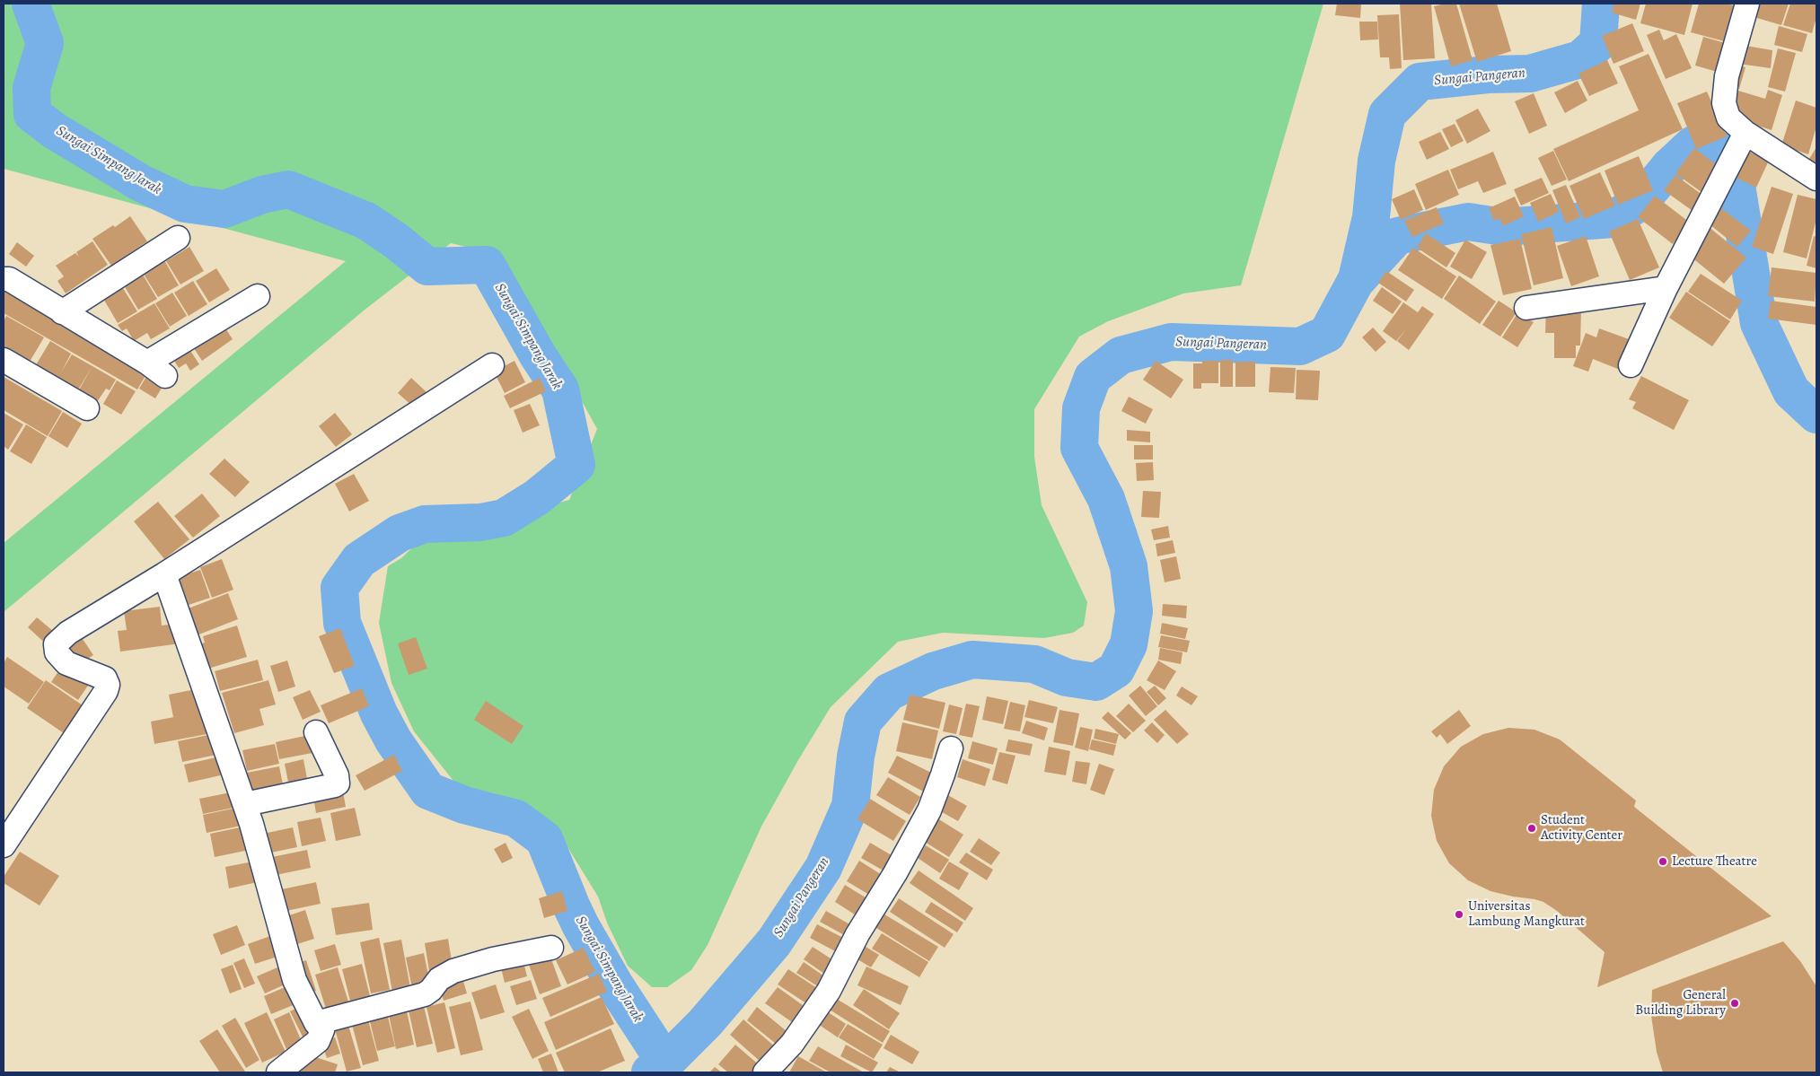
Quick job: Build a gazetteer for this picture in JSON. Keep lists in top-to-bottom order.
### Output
{
  "water": ["Sungai Pangeran", "Sungai Simpang Jarak"],
  "places": [
    "Student Activity Center",
    "Lecture Theatre",
    "Universitas Lambung Mangkurat",
    "General Building Library"
  ]
}
